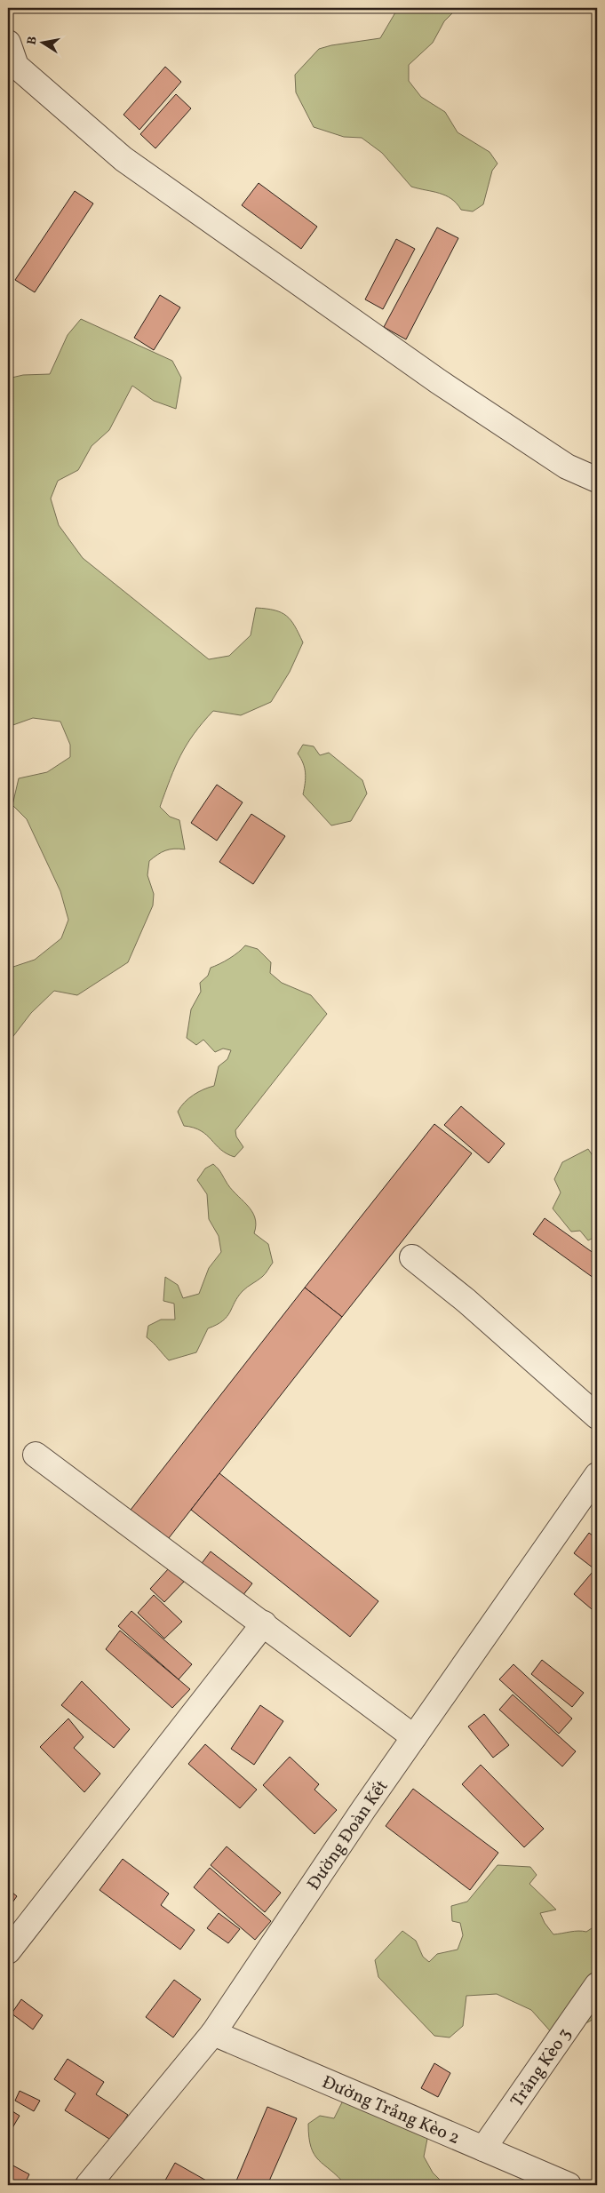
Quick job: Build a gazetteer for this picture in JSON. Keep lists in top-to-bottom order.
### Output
{
  "streets": {
    "street": ["Đường Đoàn Kết", "Trảng Kèo 3", "Đường Trảng Kèo 2"]
  },
  "crossings": [
    ["Đường Đoàn Kết", "Đường Trảng Kèo 2"],
    ["Trảng Kèo 3", "Đường Trảng Kèo 2"]
  ],
  "north": "left"
}
